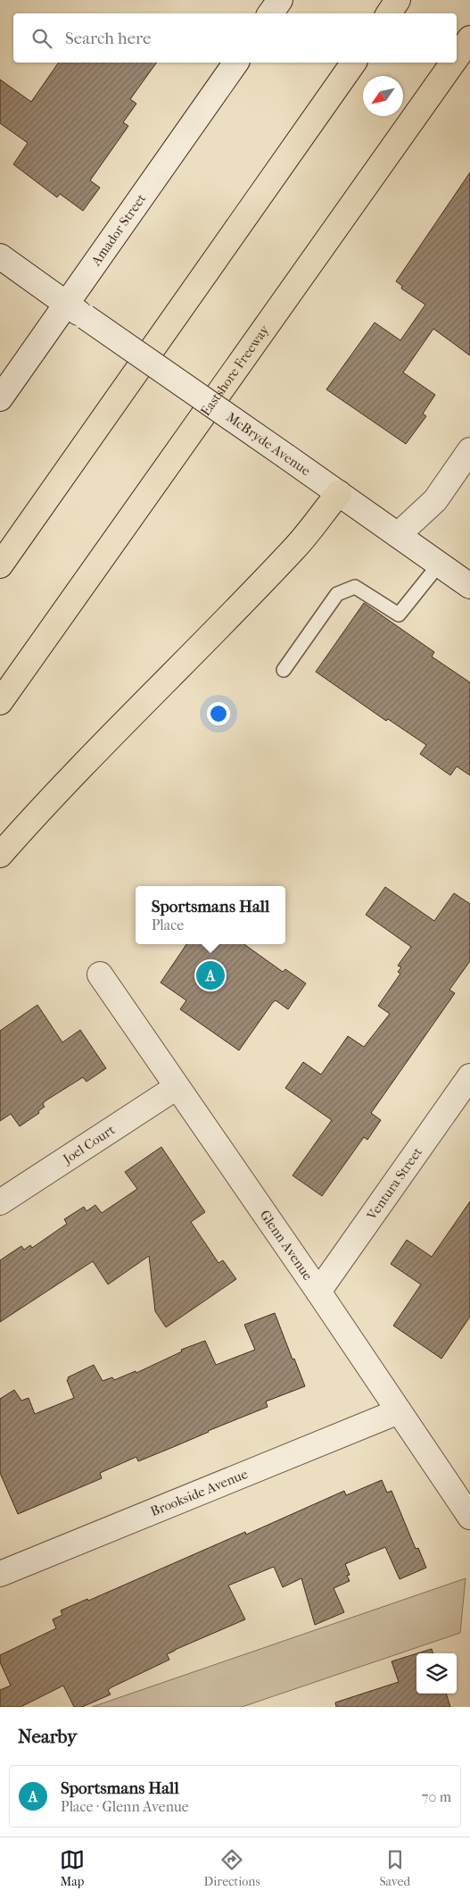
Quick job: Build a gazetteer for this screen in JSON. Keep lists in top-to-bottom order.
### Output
{
  "streets": {
    "highway": ["Eastshore Freeway"],
    "street": [
      "Amador Street",
      "McBryde Avenue",
      "Joel Court",
      "Ventura Street",
      "Glenn Avenue",
      "Brookside Avenue"
    ]
  },
  "crossings": [
    ["Amador Street", "McBryde Avenue"],
    ["Joel Court", "Glenn Avenue"],
    ["Ventura Street", "Glenn Avenue"],
    ["Glenn Avenue", "Brookside Avenue"]
  ],
  "north": "bottom left",
  "page": {
    "search": "Search here",
    "popup": ["Sportsmans Hall", "Place"],
    "pins": "A",
    "heading": "Nearby",
    "list": [
      {
        "mark": "A",
        "name": "Sportsmans Hall",
        "note": "Place · Glenn Avenue",
        "value": "70 m"
      }
    ],
    "nav": ["Map", "Directions", "Saved"]
  }
}
